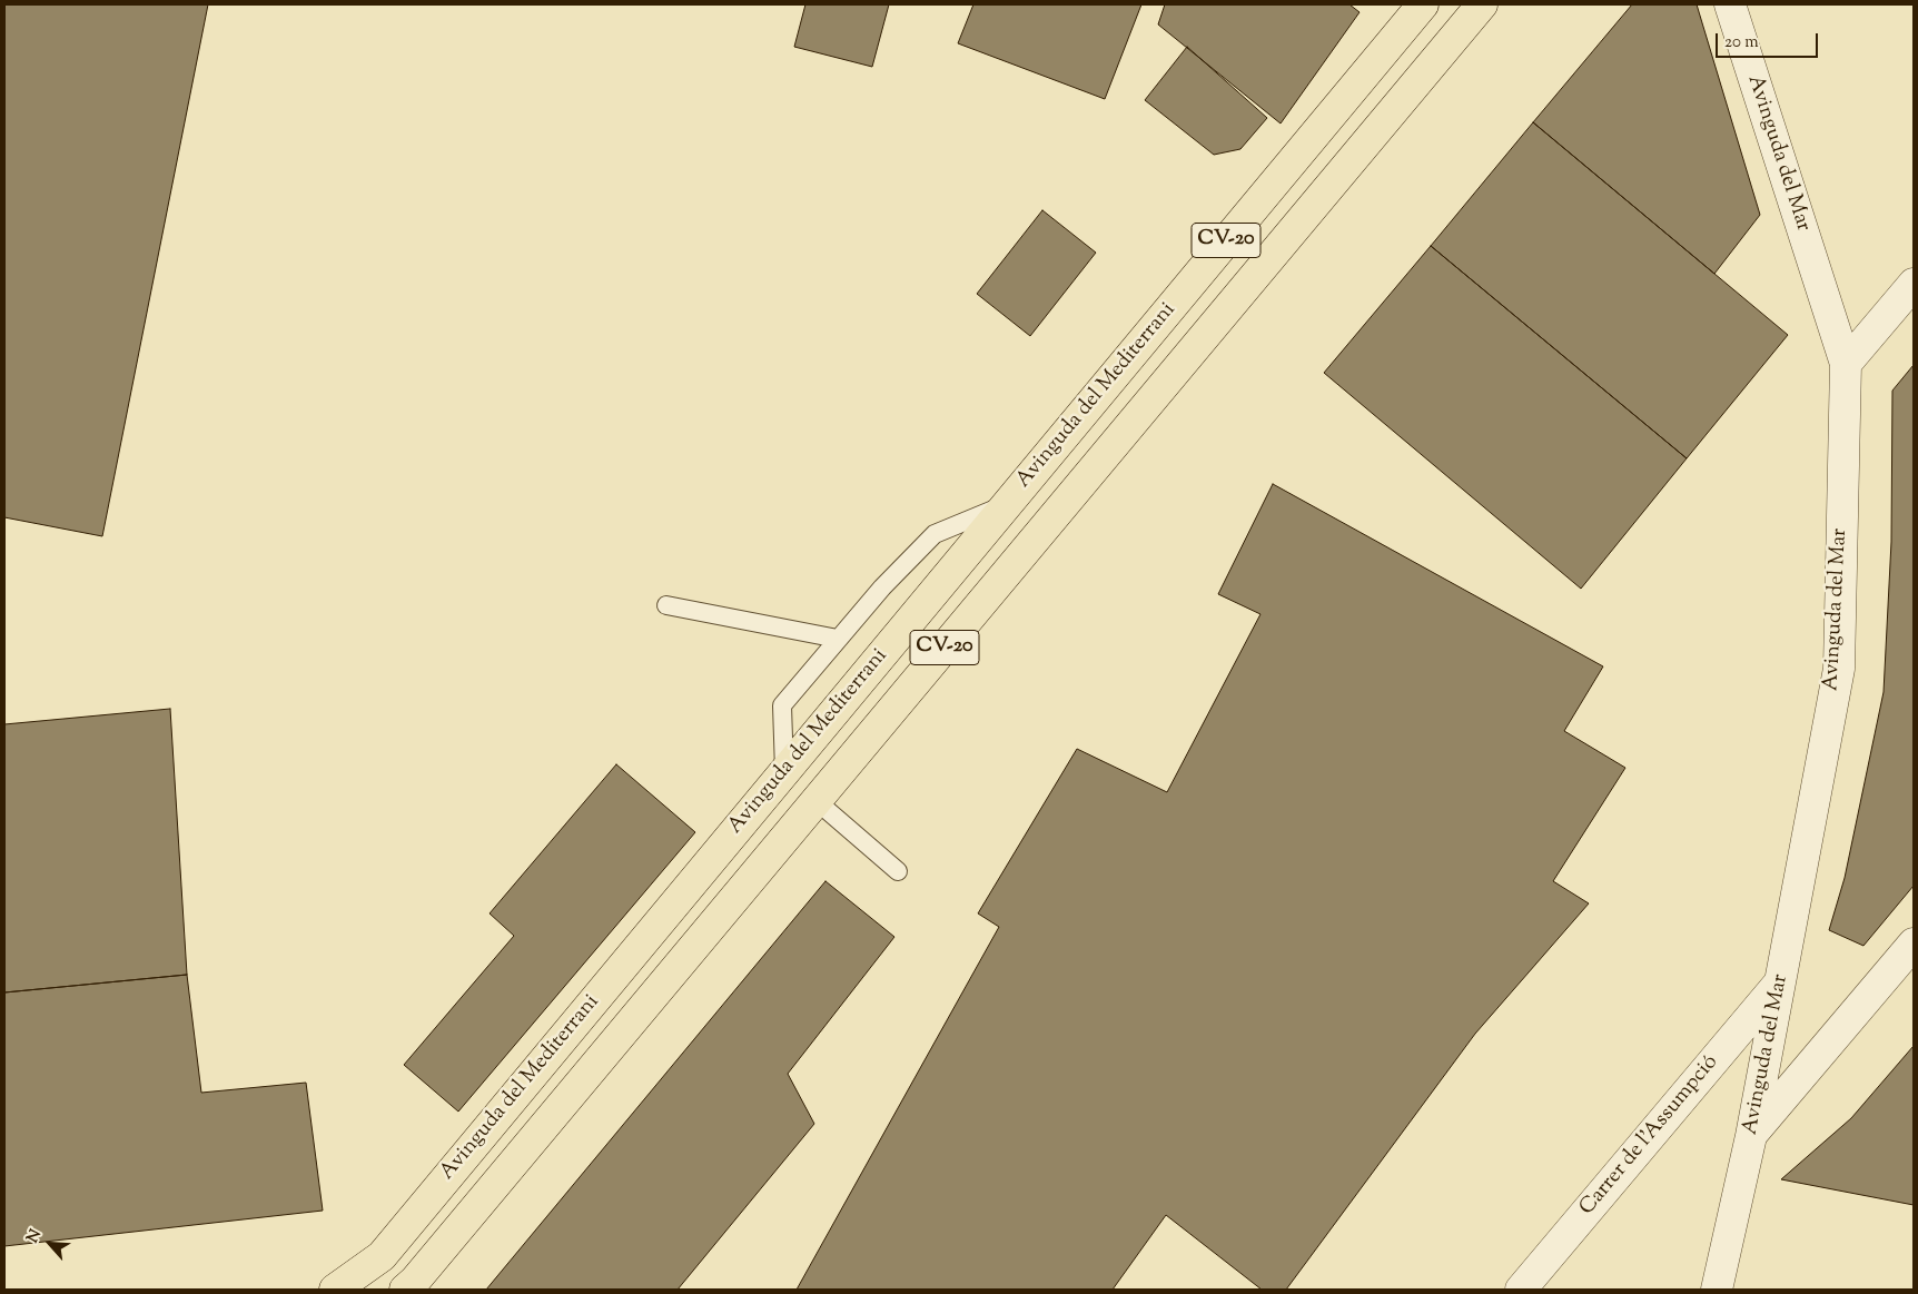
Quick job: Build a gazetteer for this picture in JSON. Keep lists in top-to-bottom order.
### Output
{
  "streets": {
    "main road": ["CV-20", "Avinguda del Mediterrani"],
    "street": ["Avinguda del Mar", "Carrer de l'Assumpció"]
  },
  "crossings": [
    ["Avinguda del Mar", "Carrer de l'Assumpció"]
  ],
  "scale_bar": "20 m",
  "north": "top left"
}
